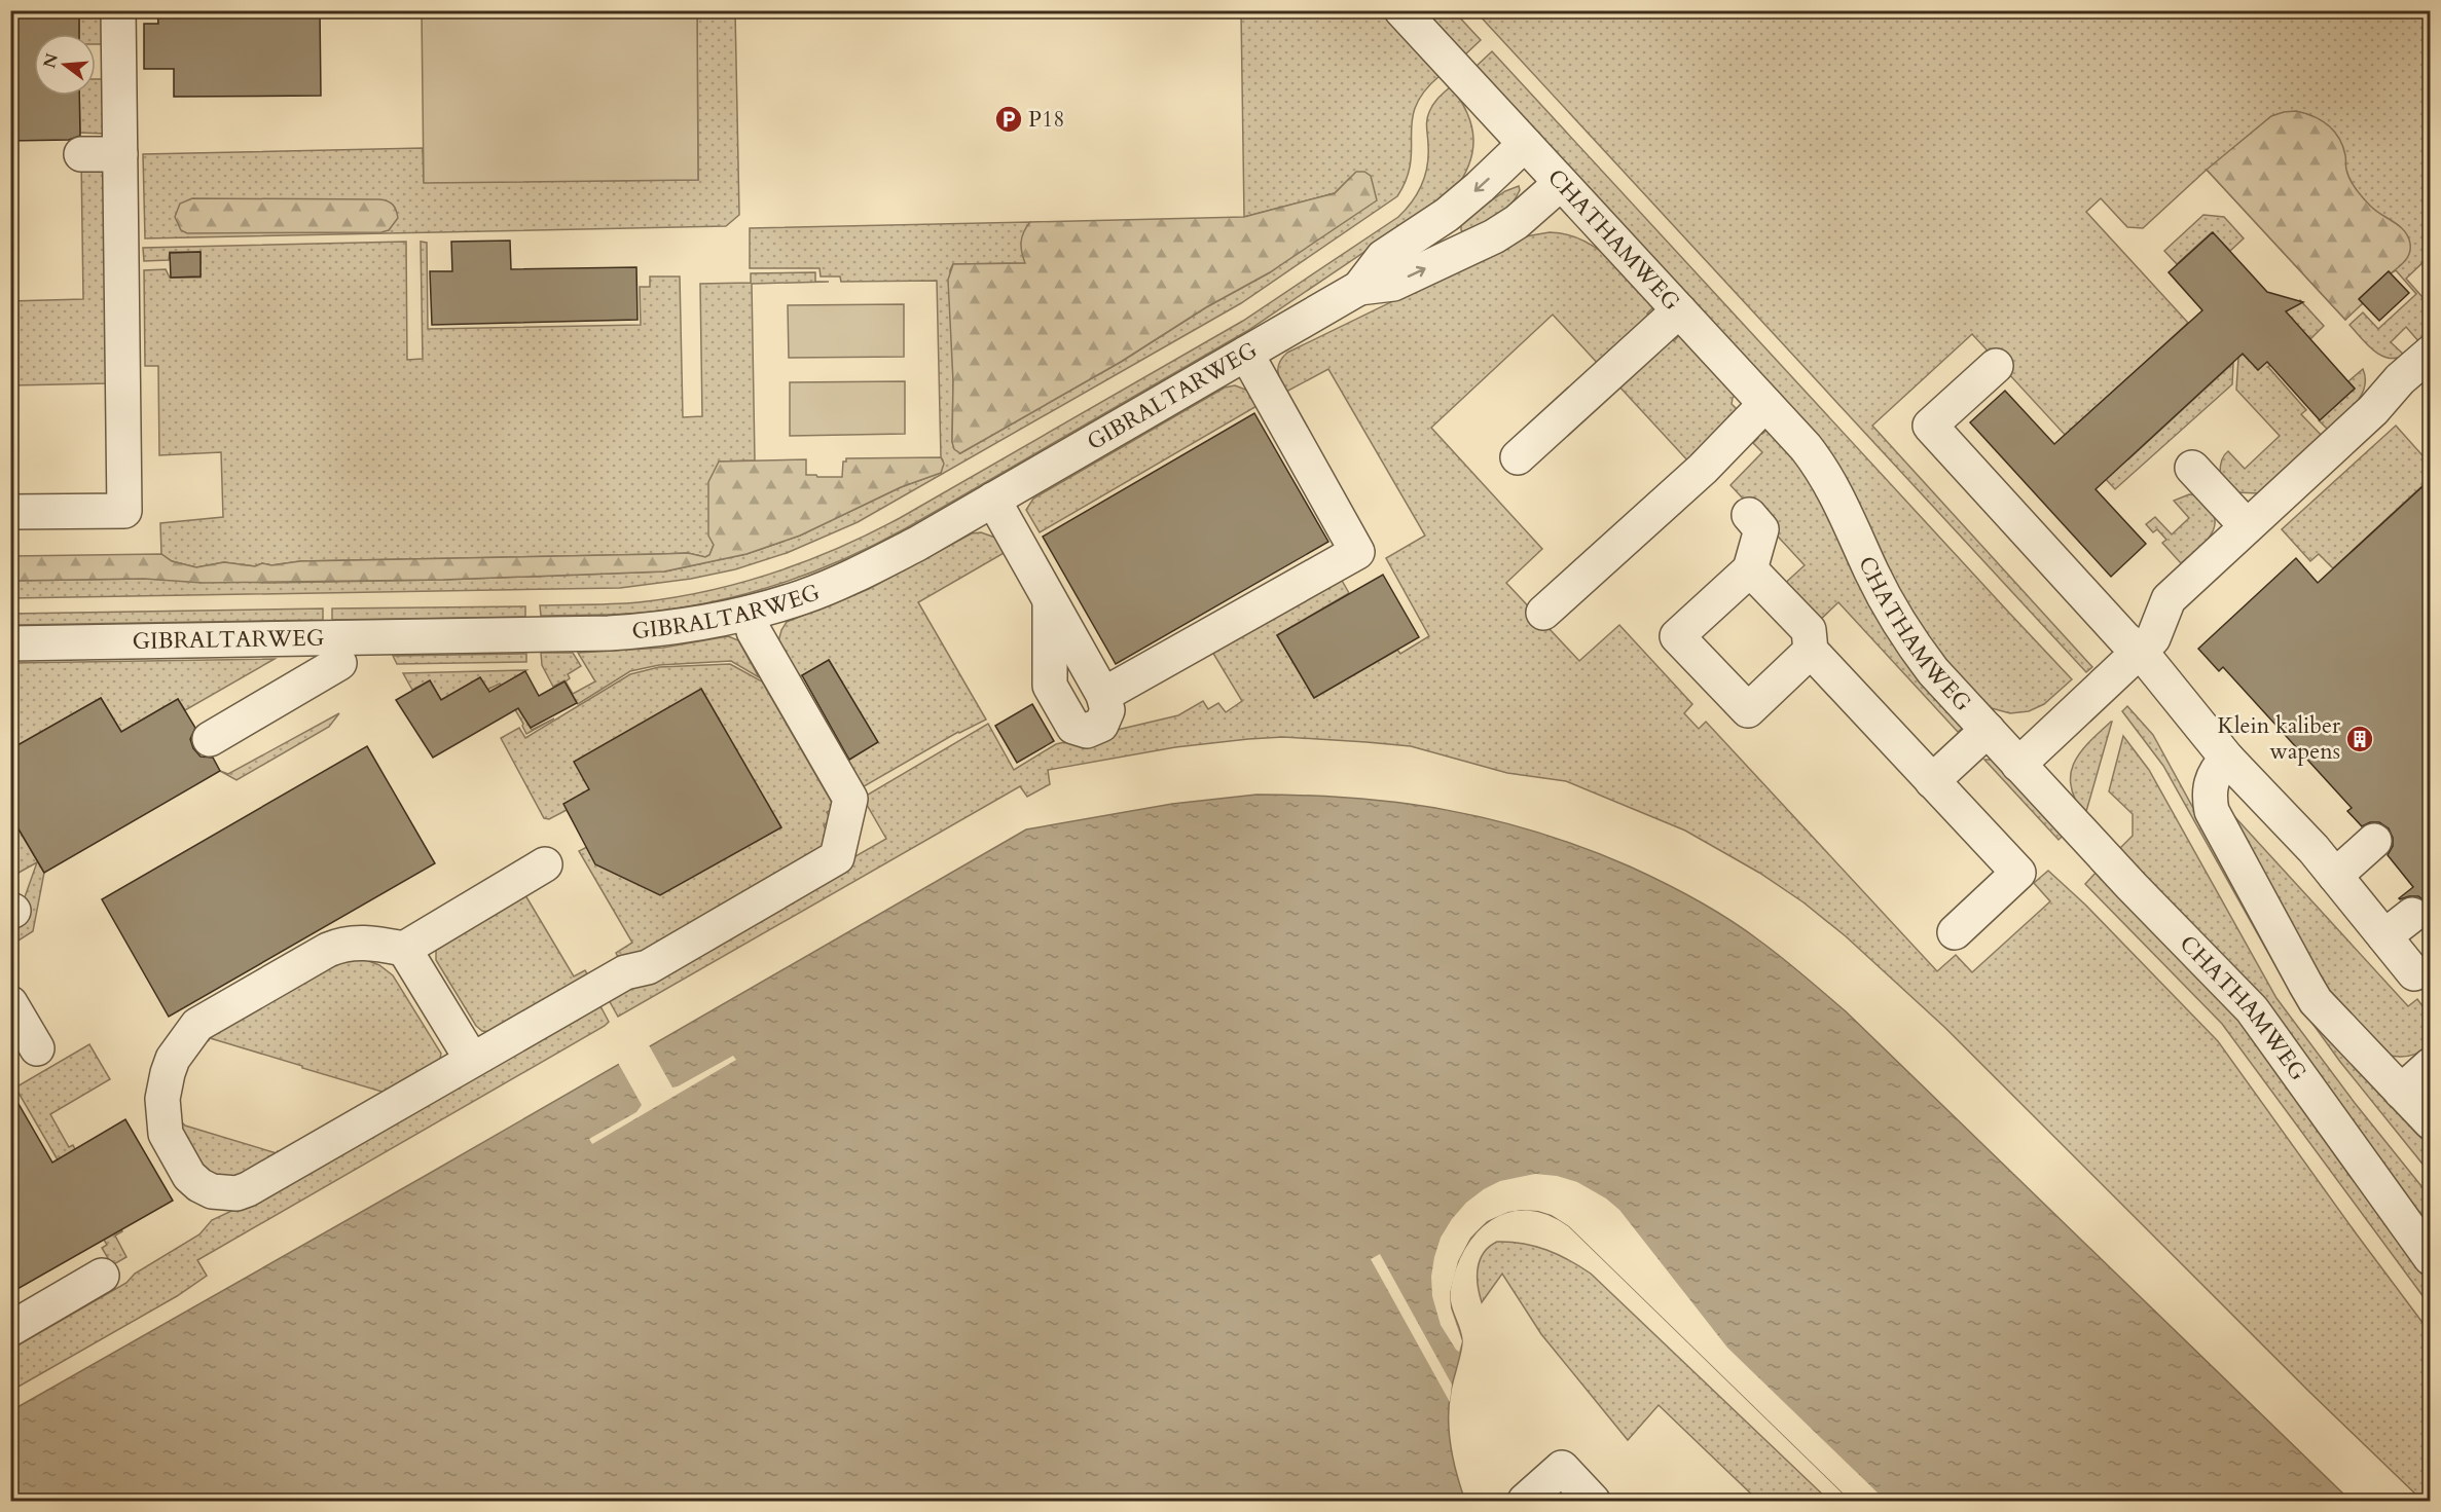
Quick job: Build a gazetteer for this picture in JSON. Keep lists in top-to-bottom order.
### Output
{
  "streets": {
    "street": ["CHATHAMWEG", "GIBRALTARWEG"]
  },
  "crossings": [
    ["CHATHAMWEG", "GIBRALTARWEG"]
  ],
  "places": {
    "parking": ["P18"],
    "building": ["Klein kaliber wapens"]
  },
  "north": "left"
}
